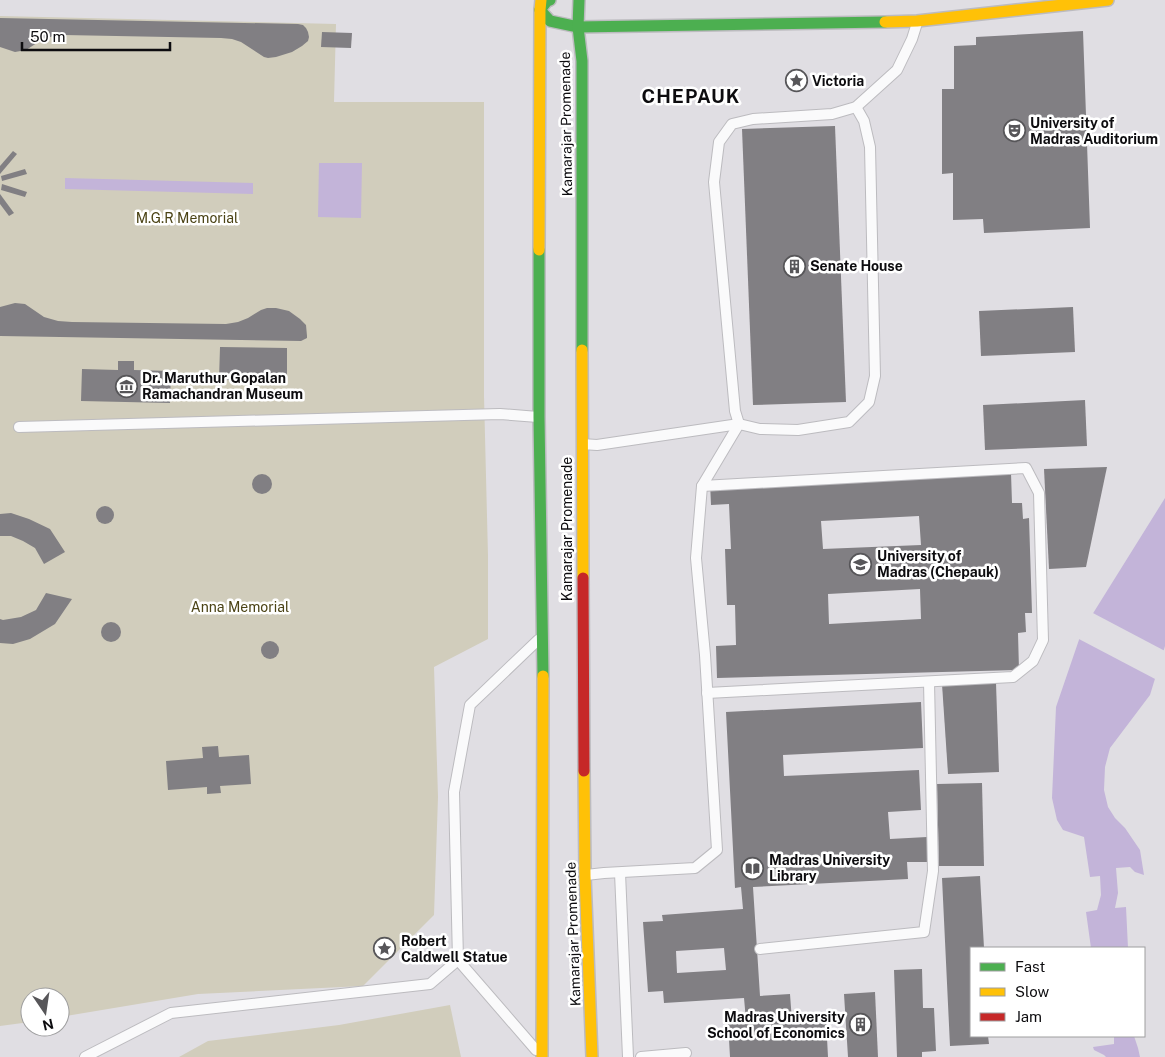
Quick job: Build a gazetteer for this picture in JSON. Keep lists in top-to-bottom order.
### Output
{
  "streets": {
    "main road": ["Kamarajar Promenade"]
  },
  "districts": ["CHEPAUK"],
  "parks": ["M.G.R Memorial", "Anna Memorial"],
  "places": {
    "place": ["Victoria", "Robert Caldwell Statue"],
    "theatre": ["University of Madras Auditorium"],
    "building": ["Senate House", "Madras University School of Economics"],
    "museum": ["Dr. Maruthur Gopalan Ramachandran Museum"],
    "school or university": ["University of Madras (Chepauk)"],
    "library": ["Madras University Library"]
  },
  "legend": ["Fast", "Slow", "Jam"],
  "scale_bar": "50 m",
  "north": "bottom"
}
